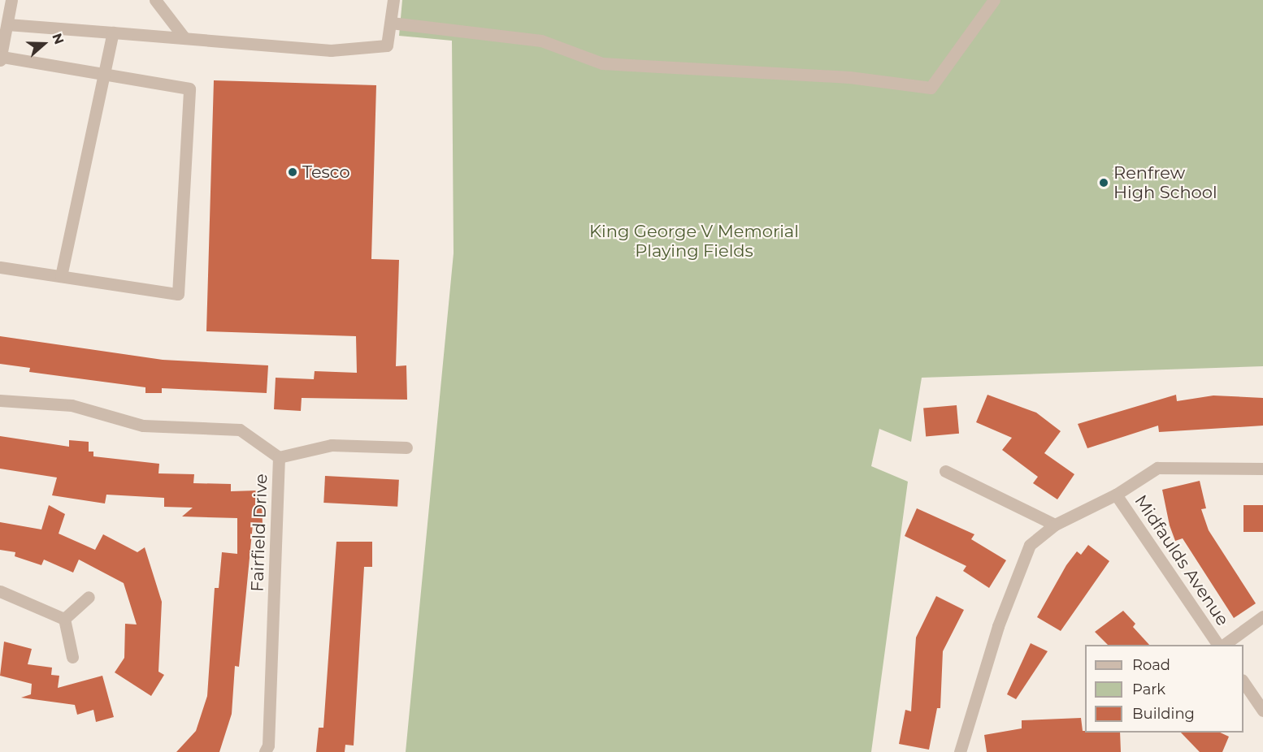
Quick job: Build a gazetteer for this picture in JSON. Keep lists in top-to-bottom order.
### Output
{
  "streets": {
    "street": ["Fairfield Drive", "Midfaulds Avenue"]
  },
  "parks": ["King George V Memorial Playing Fields"],
  "places": ["Tesco", "Renfrew High School"],
  "legend": ["Road", "Park", "Building"],
  "north": "right"
}
